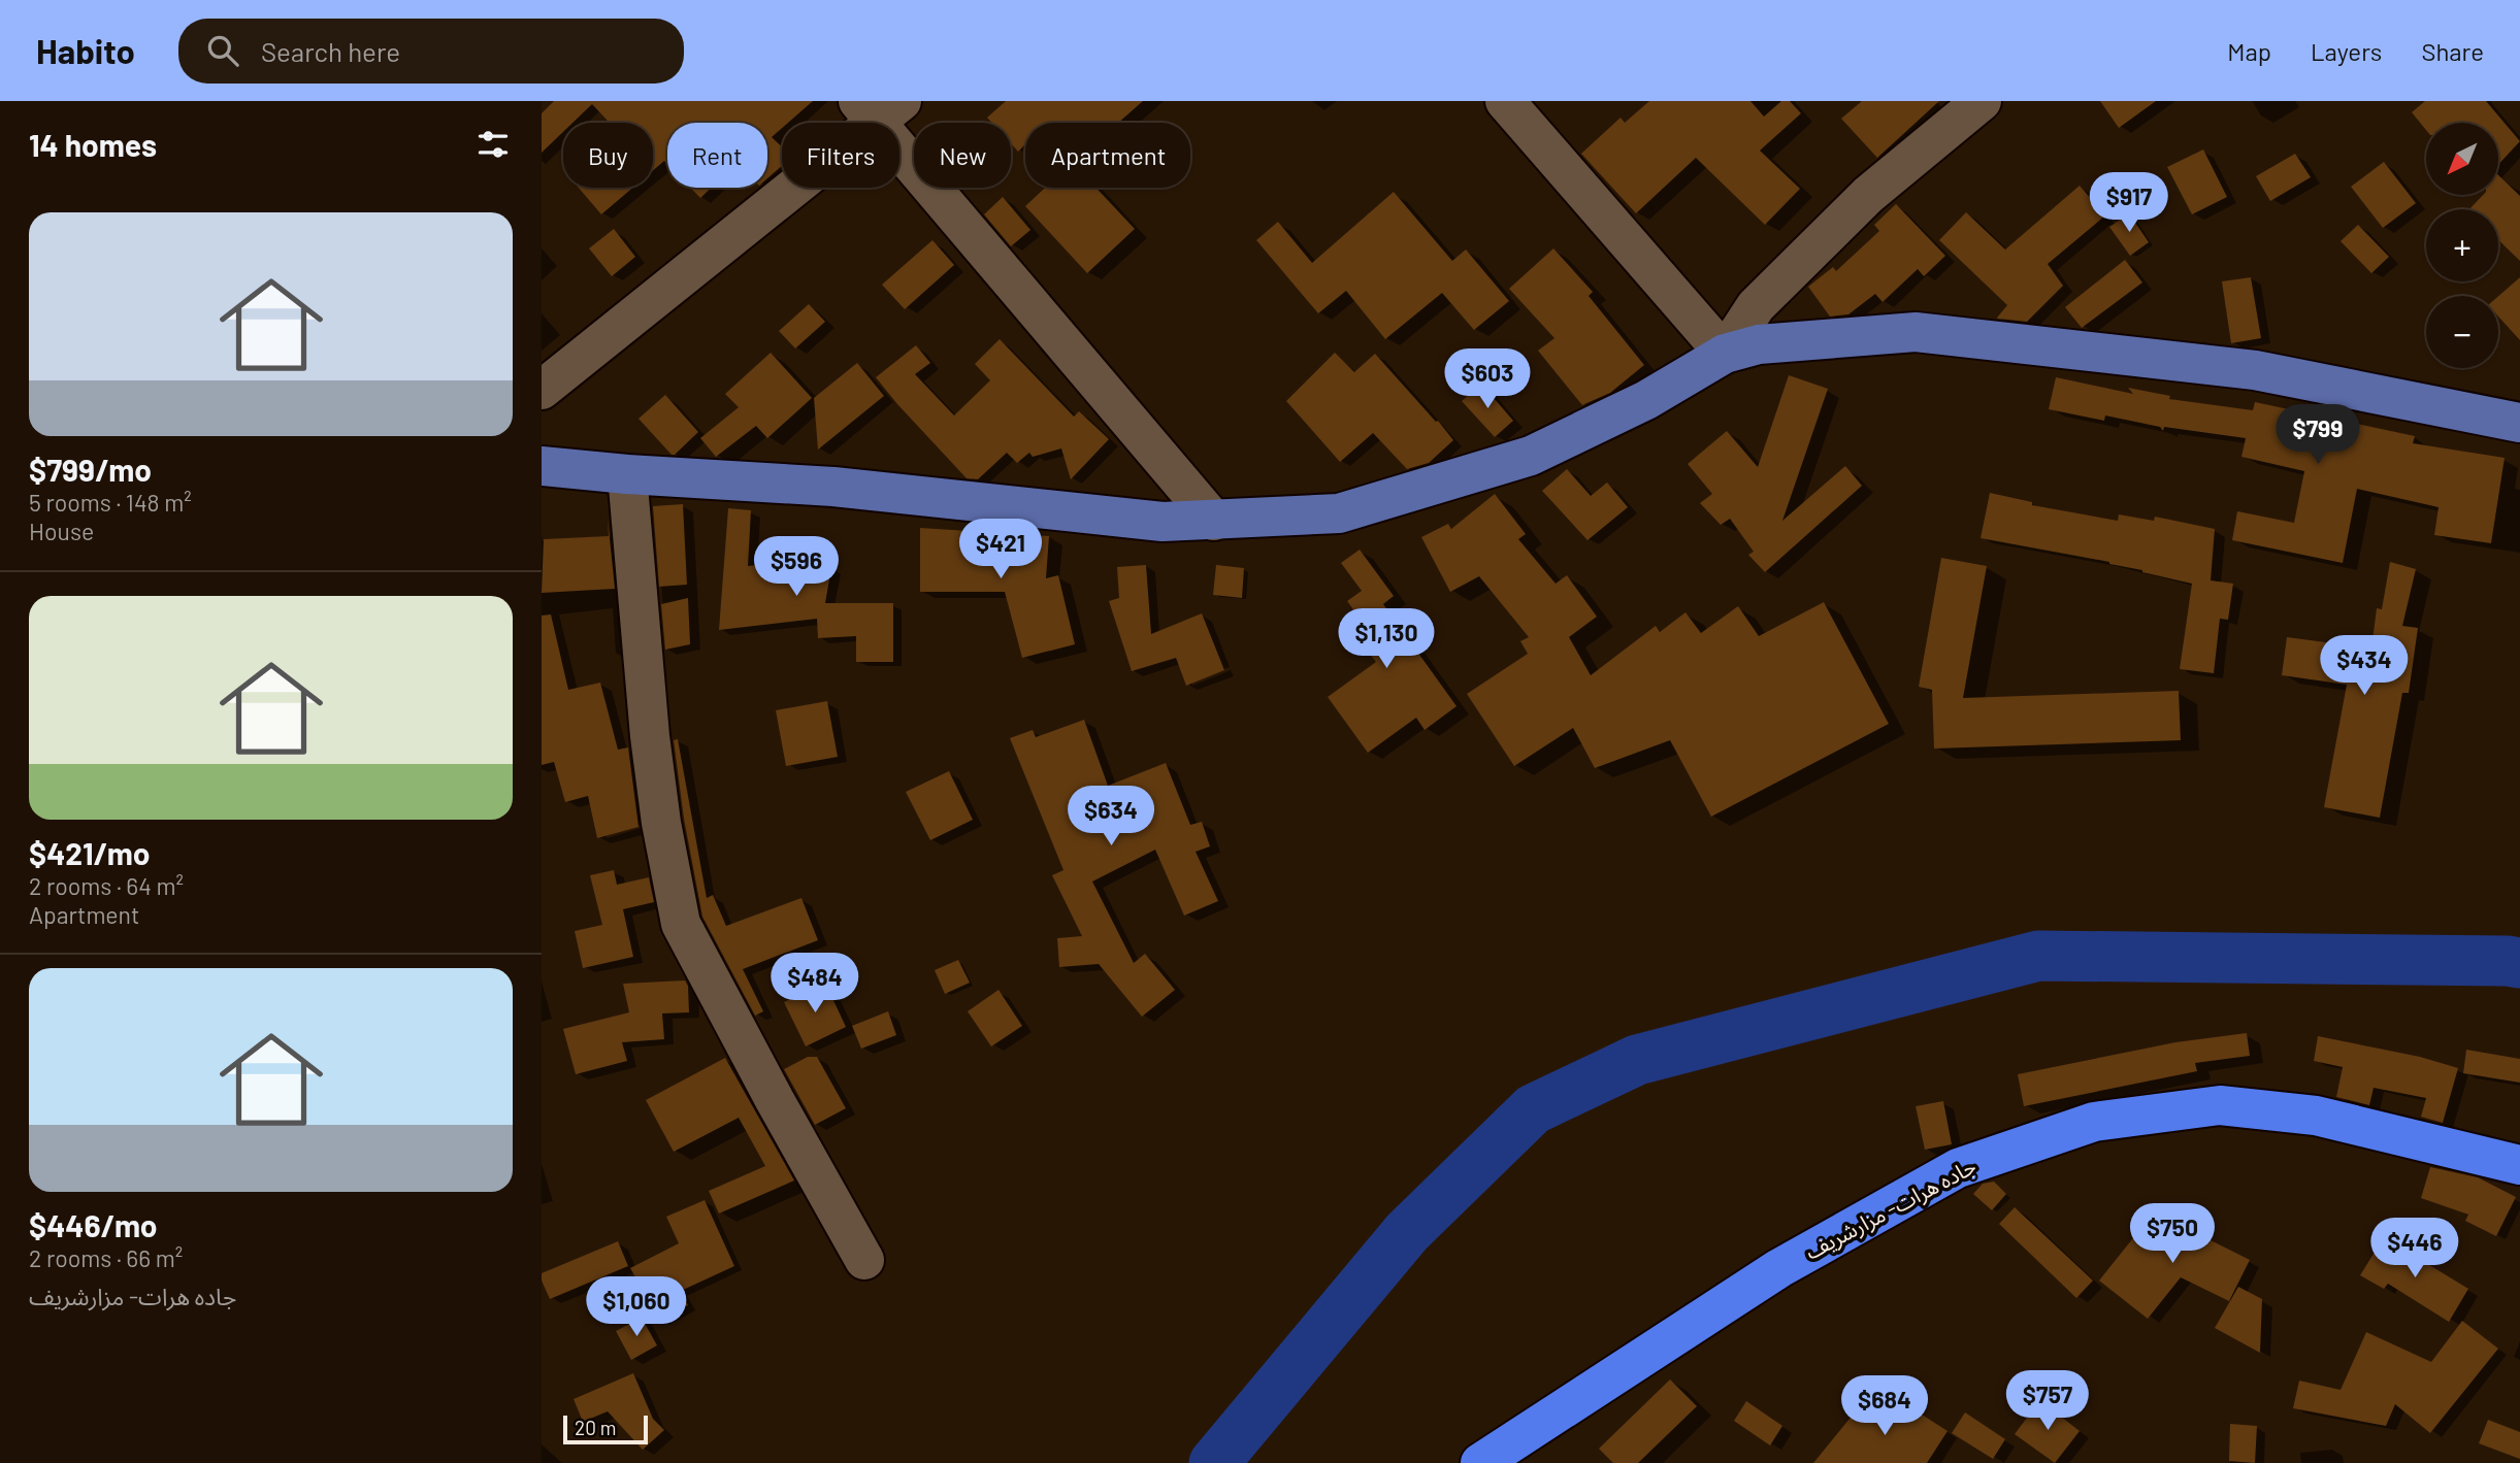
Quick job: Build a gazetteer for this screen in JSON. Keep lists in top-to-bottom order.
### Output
{
  "streets": {
    "highway": ["جاده هرات- مزارشریف"]
  },
  "scale_bar": "20 m",
  "north": "bottom left",
  "page": {
    "header": "Habito",
    "search": "Search here",
    "nav": ["Map", "Layers", "Share"],
    "heading": "14 homes",
    "map_buttons": ["+", "−"],
    "chip": [
      "Buy",
      "Rent",
      "Filters",
      "New",
      "Apartment"
    ],
    "price": [
      "$917",
      "$603",
      "$799",
      "$421",
      "$596",
      "$1,130",
      "$434",
      "$634",
      "$484",
      "$750",
      "$446",
      "$1,060",
      "$757",
      "$684"
    ],
    "list": [
      {
        "name": "$799/mo",
        "note": "5 rooms · 148 m² · House"
      },
      {
        "name": "$421/mo",
        "note": "2 rooms · 64 m² · Apartment"
      },
      {
        "name": "$446/mo",
        "note": "2 rooms · 66 m² · جاده هرات- مزارشریف"
      }
    ],
    "scale": "20 m"
  }
}
